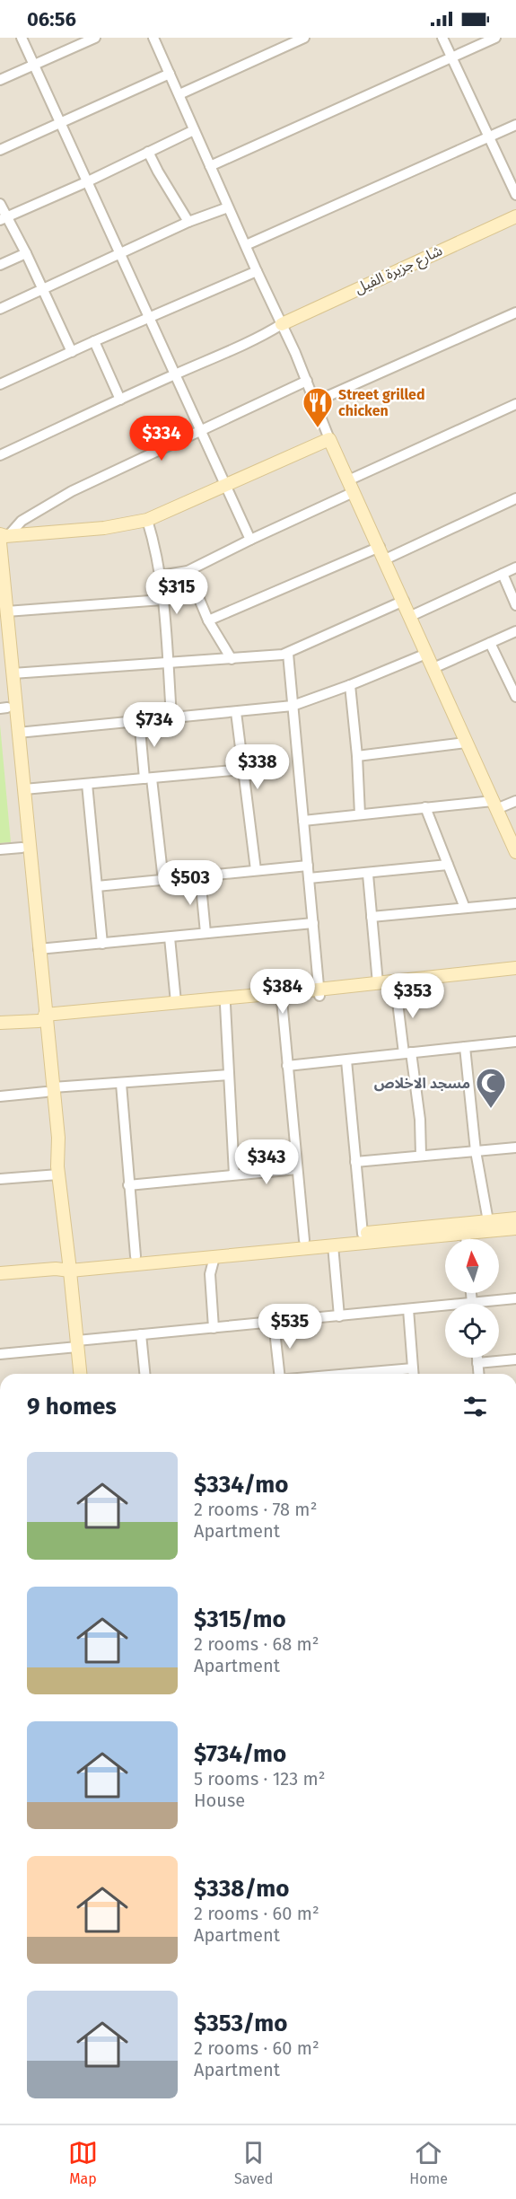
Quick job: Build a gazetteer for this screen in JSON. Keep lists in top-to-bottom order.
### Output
{
  "streets": {
    "street": ["شارع جزيرة الفيل"]
  },
  "places": {
    "restaurant": ["Street grilled chicken"],
    "mosque": ["مسجد الاخلاص"]
  },
  "north": "top",
  "page": {
    "status": "06:56",
    "price": [
      "$334",
      "$315",
      "$734",
      "$338",
      "$503",
      "$384",
      "$353",
      "$343",
      "$535"
    ],
    "heading": "9 homes",
    "list": [
      {
        "name": "$334/mo",
        "note": "2 rooms · 78 m² · Apartment"
      },
      {
        "name": "$315/mo",
        "note": "2 rooms · 68 m² · Apartment"
      },
      {
        "name": "$734/mo",
        "note": "5 rooms · 123 m² · House"
      },
      {
        "name": "$338/mo",
        "note": "2 rooms · 60 m² · Apartment"
      },
      {
        "name": "$353/mo",
        "note": "2 rooms · 60 m² · Apartment"
      }
    ],
    "tabs": ["Map", "Saved", "Home"]
  }
}
